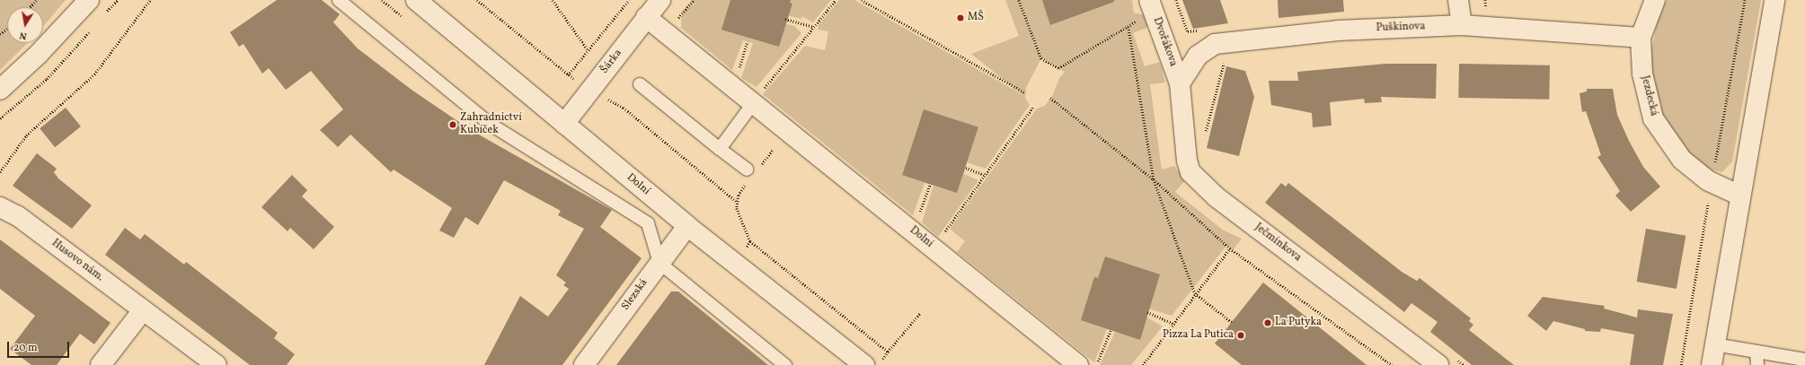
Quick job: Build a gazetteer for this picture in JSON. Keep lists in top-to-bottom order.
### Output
{
  "streets": {
    "street": [
      "Puškinova",
      "Dvořákova",
      "Šárka",
      "Jezdecká",
      "Dolní",
      "Ječmínkova",
      "Husovo nám.",
      "Slezská"
    ]
  },
  "crossings": [
    ["Puškinova", "Dvořákova"],
    ["Puškinova", "Jezdecká"],
    ["Puškinova", "Ječmínkova"],
    ["Dvořákova", "Ječmínkova"],
    ["Šárka", "Dolní"],
    ["Dolní", "Slezská"]
  ],
  "places": [
    "MŠ",
    "Zahradnictví Kubíček",
    "La Putyka",
    "Pizza La Putica"
  ],
  "scale_bar": "20 m",
  "north": "bottom"
}
